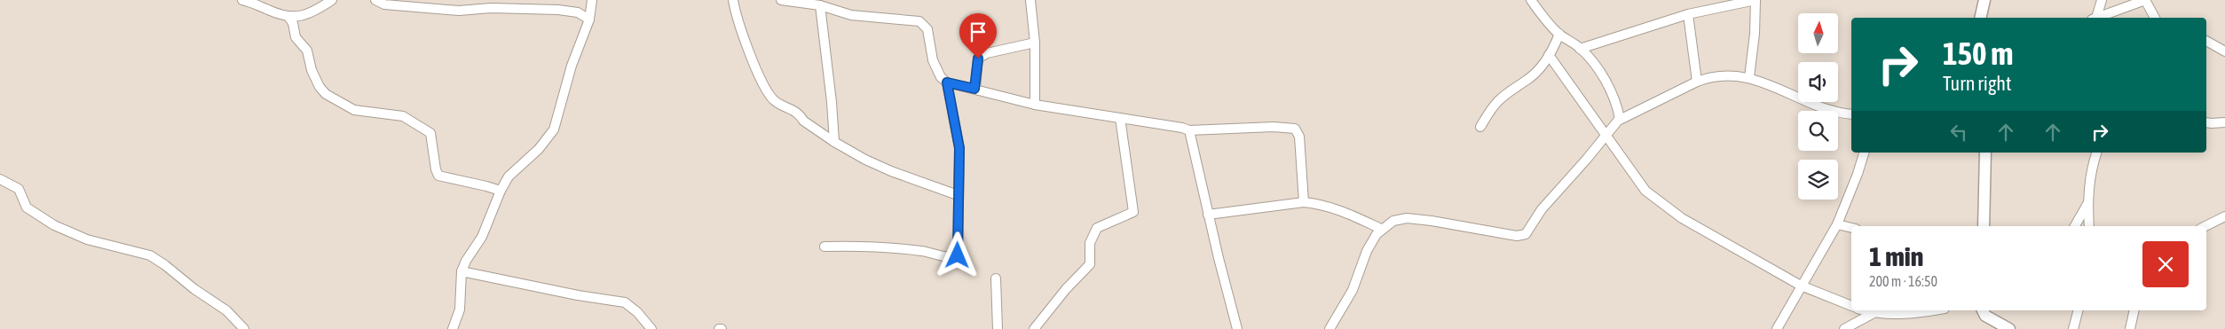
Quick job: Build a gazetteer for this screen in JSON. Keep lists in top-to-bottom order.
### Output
{
  "north": "top",
  "page": {
    "turn": ["150 m", "Turn right"],
    "heading": ["1 min", "200 m · 16:50"]
  }
}
